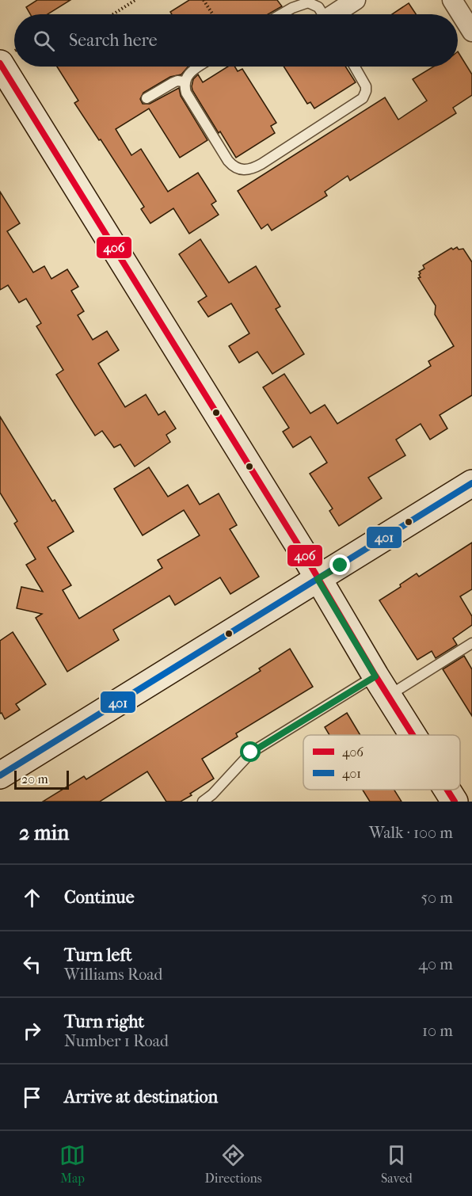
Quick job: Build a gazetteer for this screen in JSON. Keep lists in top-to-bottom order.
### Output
{
  "lines": ["transit line 406", "transit line 401"],
  "legend": ["406", "401"],
  "scale_bar": "20 m",
  "page": {
    "search": "Search here",
    "scale": "20 m",
    "heading": ["2 min", "Walk · 100 m"],
    "list": [
      ["Continue", "50 m"],
      ["Turn left", "Williams Road", "40 m"],
      ["Turn right", "Number 1 Road", "10 m"],
      "Arrive at destination"
    ],
    "nav": ["Map", "Directions", "Saved"]
  }
}
